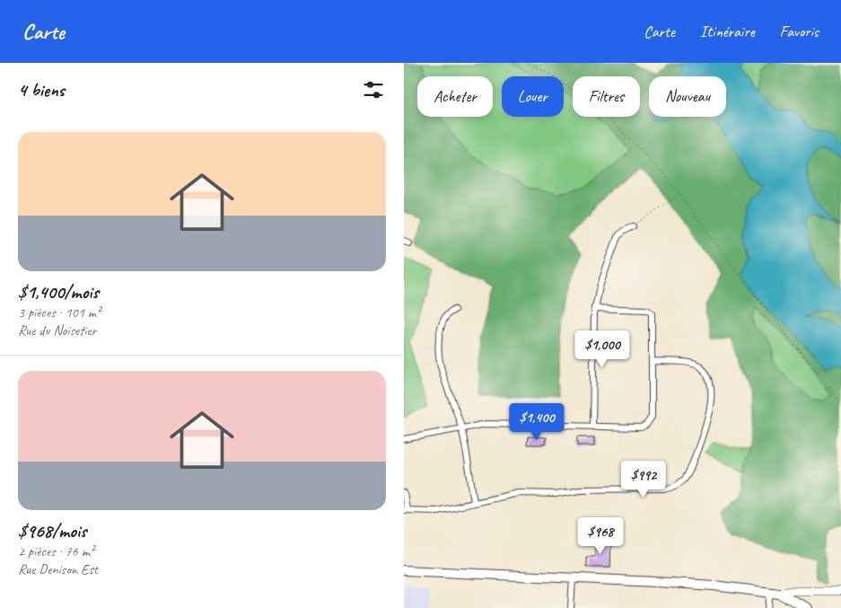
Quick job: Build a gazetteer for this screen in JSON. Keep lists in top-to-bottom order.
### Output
{
  "page": {
    "header": "Carte",
    "nav": ["Carte", "Itinéraire", "Favoris"],
    "heading": "4 biens",
    "chip": [
      "Acheter",
      "Louer",
      "Filtres",
      "Nouveau"
    ],
    "list": [
      {
        "name": "$1,400/mois",
        "note": "3 pièces · 101 m² · Rue du Noisetier"
      },
      {
        "name": "$968/mois",
        "note": "2 pièces · 76 m² · Rue Denison Est"
      }
    ],
    "price": [
      "$1,000",
      "$1,400",
      "$992",
      "$968"
    ]
  }
}
